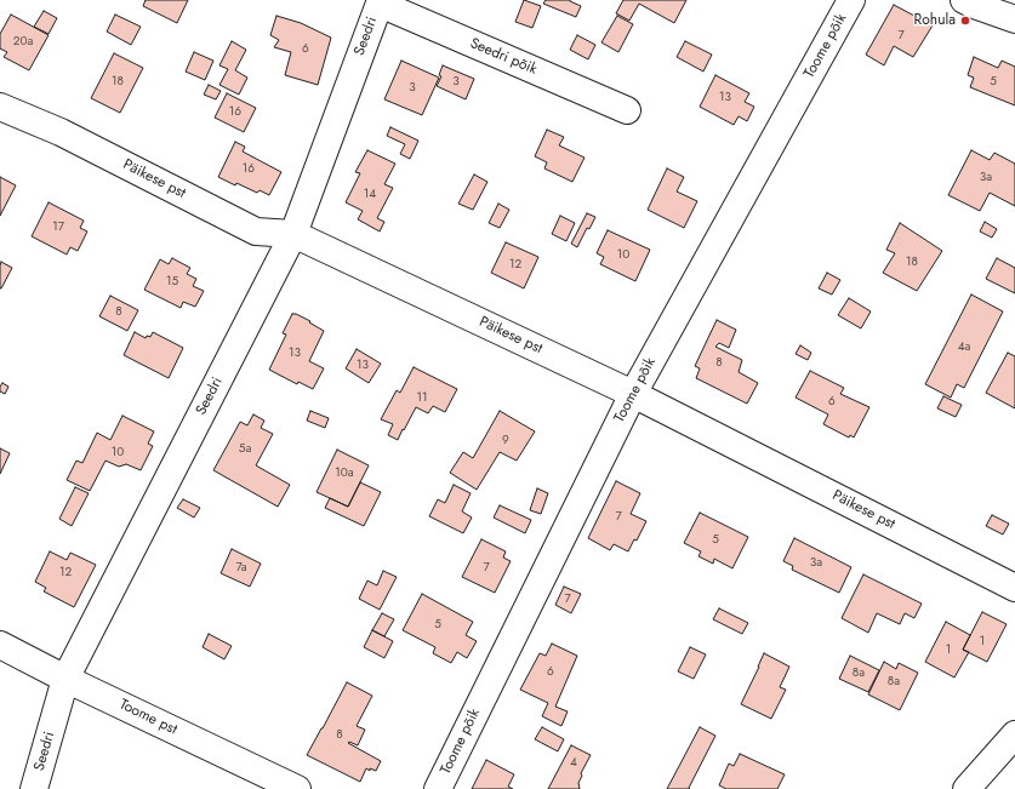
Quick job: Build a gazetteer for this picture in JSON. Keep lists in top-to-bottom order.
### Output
{
  "streets": {
    "street": [
      "Seedri",
      "Toome põik",
      "Seedri põik",
      "Päikese pst",
      "Toome pst"
    ]
  },
  "crossings": [
    ["Seedri", "Seedri põik"],
    ["Seedri", "Päikese pst"],
    ["Seedri", "Toome pst"],
    ["Toome põik", "Päikese pst"]
  ],
  "places": ["Rohula"],
  "house_numbers": [
    "7",
    "20a",
    "6",
    "18",
    "3",
    "5",
    "3",
    "13",
    "16",
    "16",
    "3a",
    "14",
    "17",
    "10",
    "18",
    "12",
    "15",
    "8",
    "4a",
    "13",
    "8",
    "13",
    "11",
    "6",
    "9",
    "5a",
    "10",
    "10a",
    "7",
    "5",
    "3a",
    "7a",
    "7",
    "12",
    "7",
    "5",
    "1",
    "1",
    "6",
    "8a",
    "8a",
    "8",
    "4"
  ]
}
